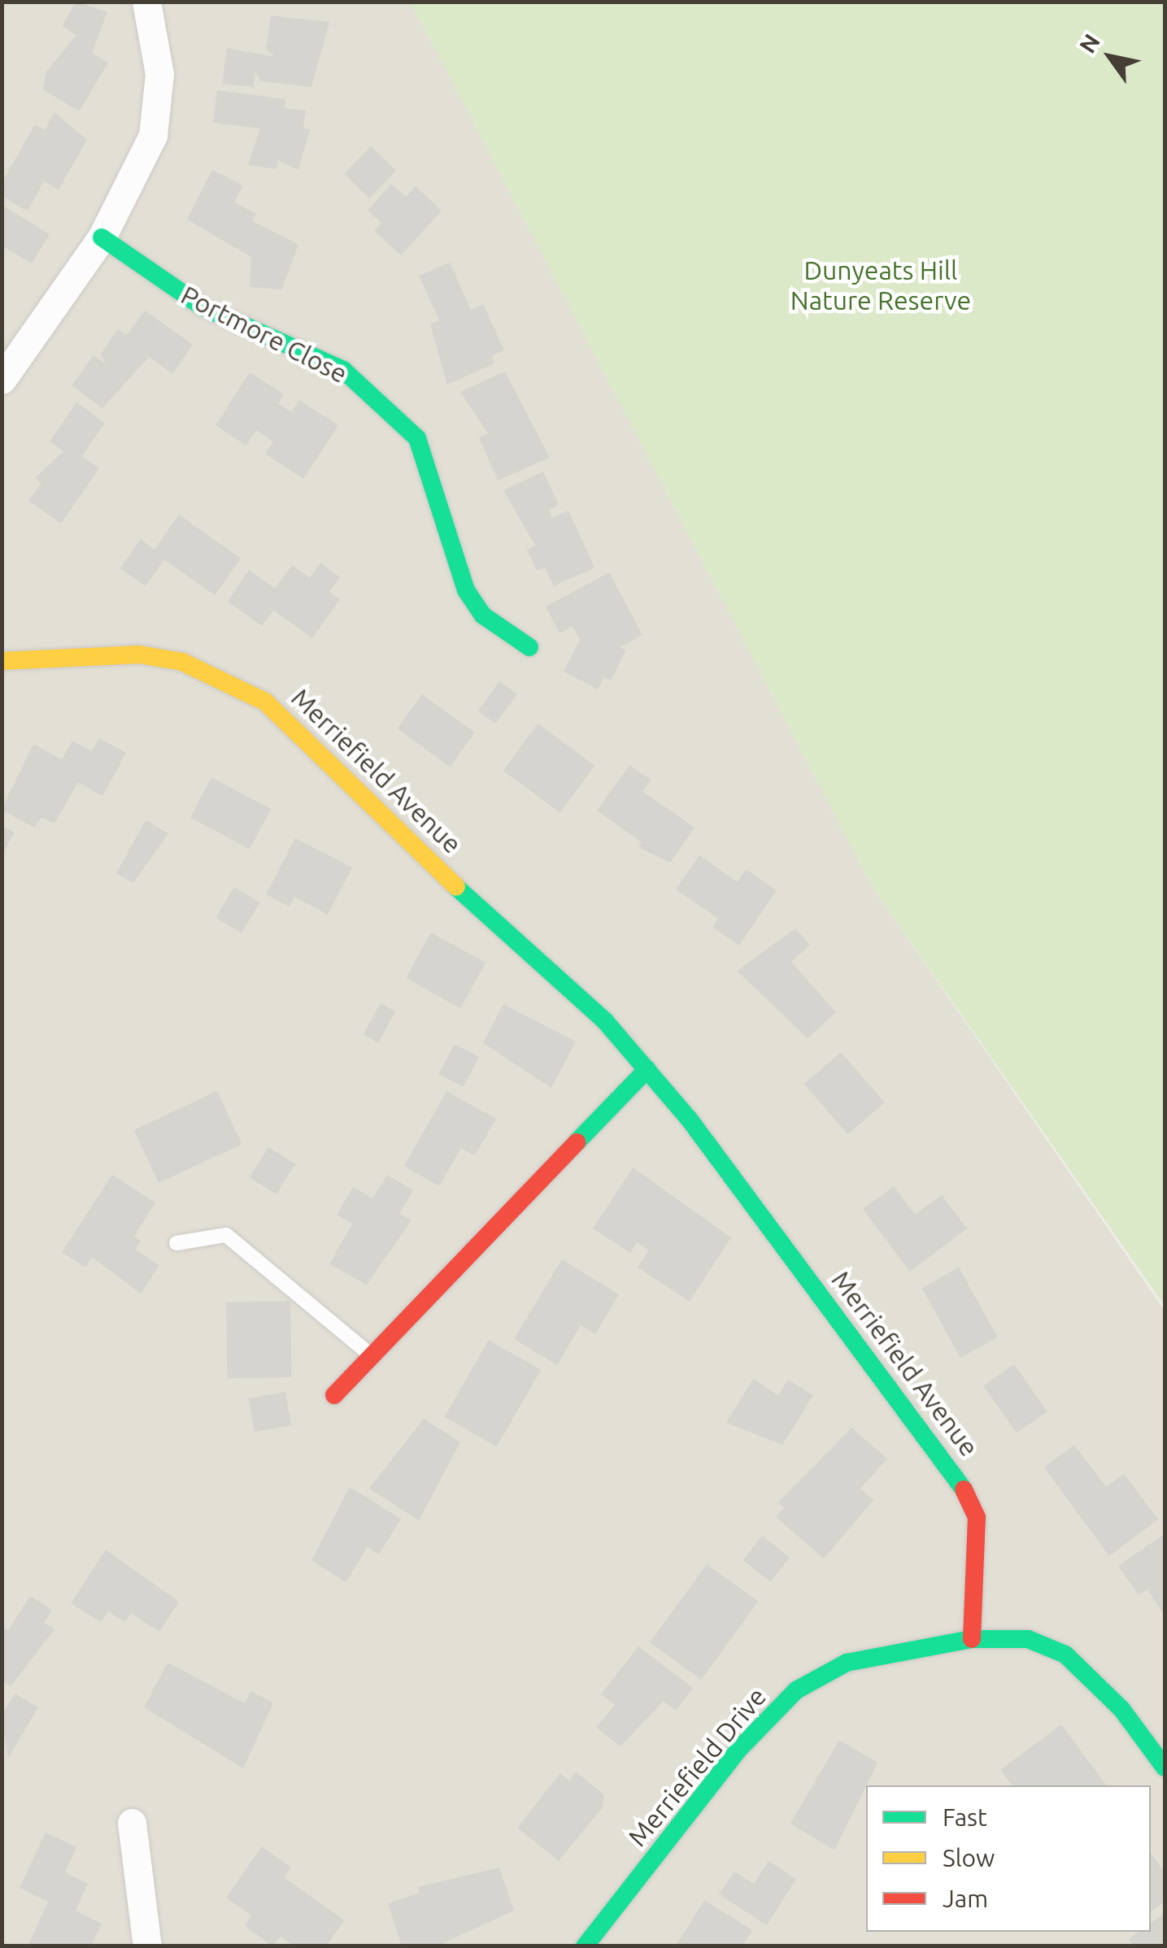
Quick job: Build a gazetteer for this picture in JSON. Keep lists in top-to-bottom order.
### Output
{
  "streets": {
    "street": ["Portmore Close", "Merriefield Avenue", "Merriefield Drive"]
  },
  "crossings": [
    ["Merriefield Avenue", "Merriefield Drive"]
  ],
  "parks": ["Dunyeats Hill Nature Reserve"],
  "legend": ["Fast", "Slow", "Jam"],
  "north": "top left"
}
